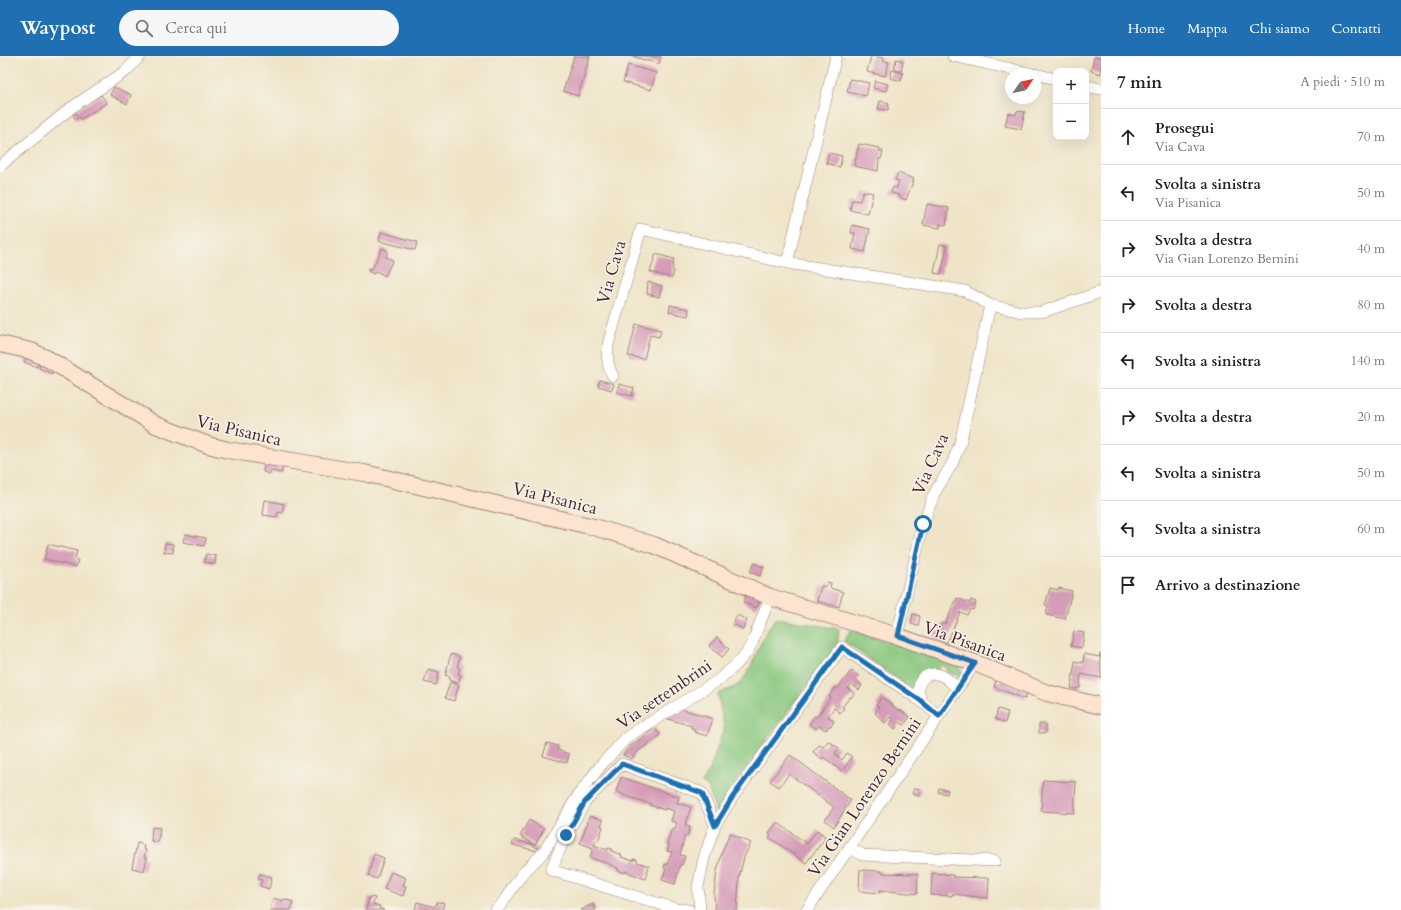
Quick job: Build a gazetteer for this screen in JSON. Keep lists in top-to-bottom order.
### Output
{
  "streets": {
    "street": [
      "Via Cava",
      "Via Pisanica",
      "Via settembrini",
      "Via Gian Lorenzo Bernini"
    ]
  },
  "crossings": [
    ["Via Cava", "Via Pisanica"],
    ["Via Pisanica", "Via settembrini"],
    ["Via Pisanica", "Via Gian Lorenzo Bernini"]
  ],
  "north": "top right",
  "page": {
    "header": "Waypost",
    "search": "Cerca qui",
    "nav": [
      "Home",
      "Mappa",
      "Chi siamo",
      "Contatti"
    ],
    "heading": ["7 min", "A piedi · 510 m"],
    "map_buttons": ["+", "−"],
    "list": [
      ["Prosegui", "Via Cava", "70 m"],
      ["Svolta a sinistra", "Via Pisanica", "50 m"],
      ["Svolta a destra", "Via Gian Lorenzo Bernini", "40 m"],
      ["Svolta a destra", "80 m"],
      ["Svolta a sinistra", "140 m"],
      ["Svolta a destra", "20 m"],
      ["Svolta a sinistra", "50 m"],
      ["Svolta a sinistra", "60 m"],
      "Arrivo a destinazione"
    ]
  }
}
